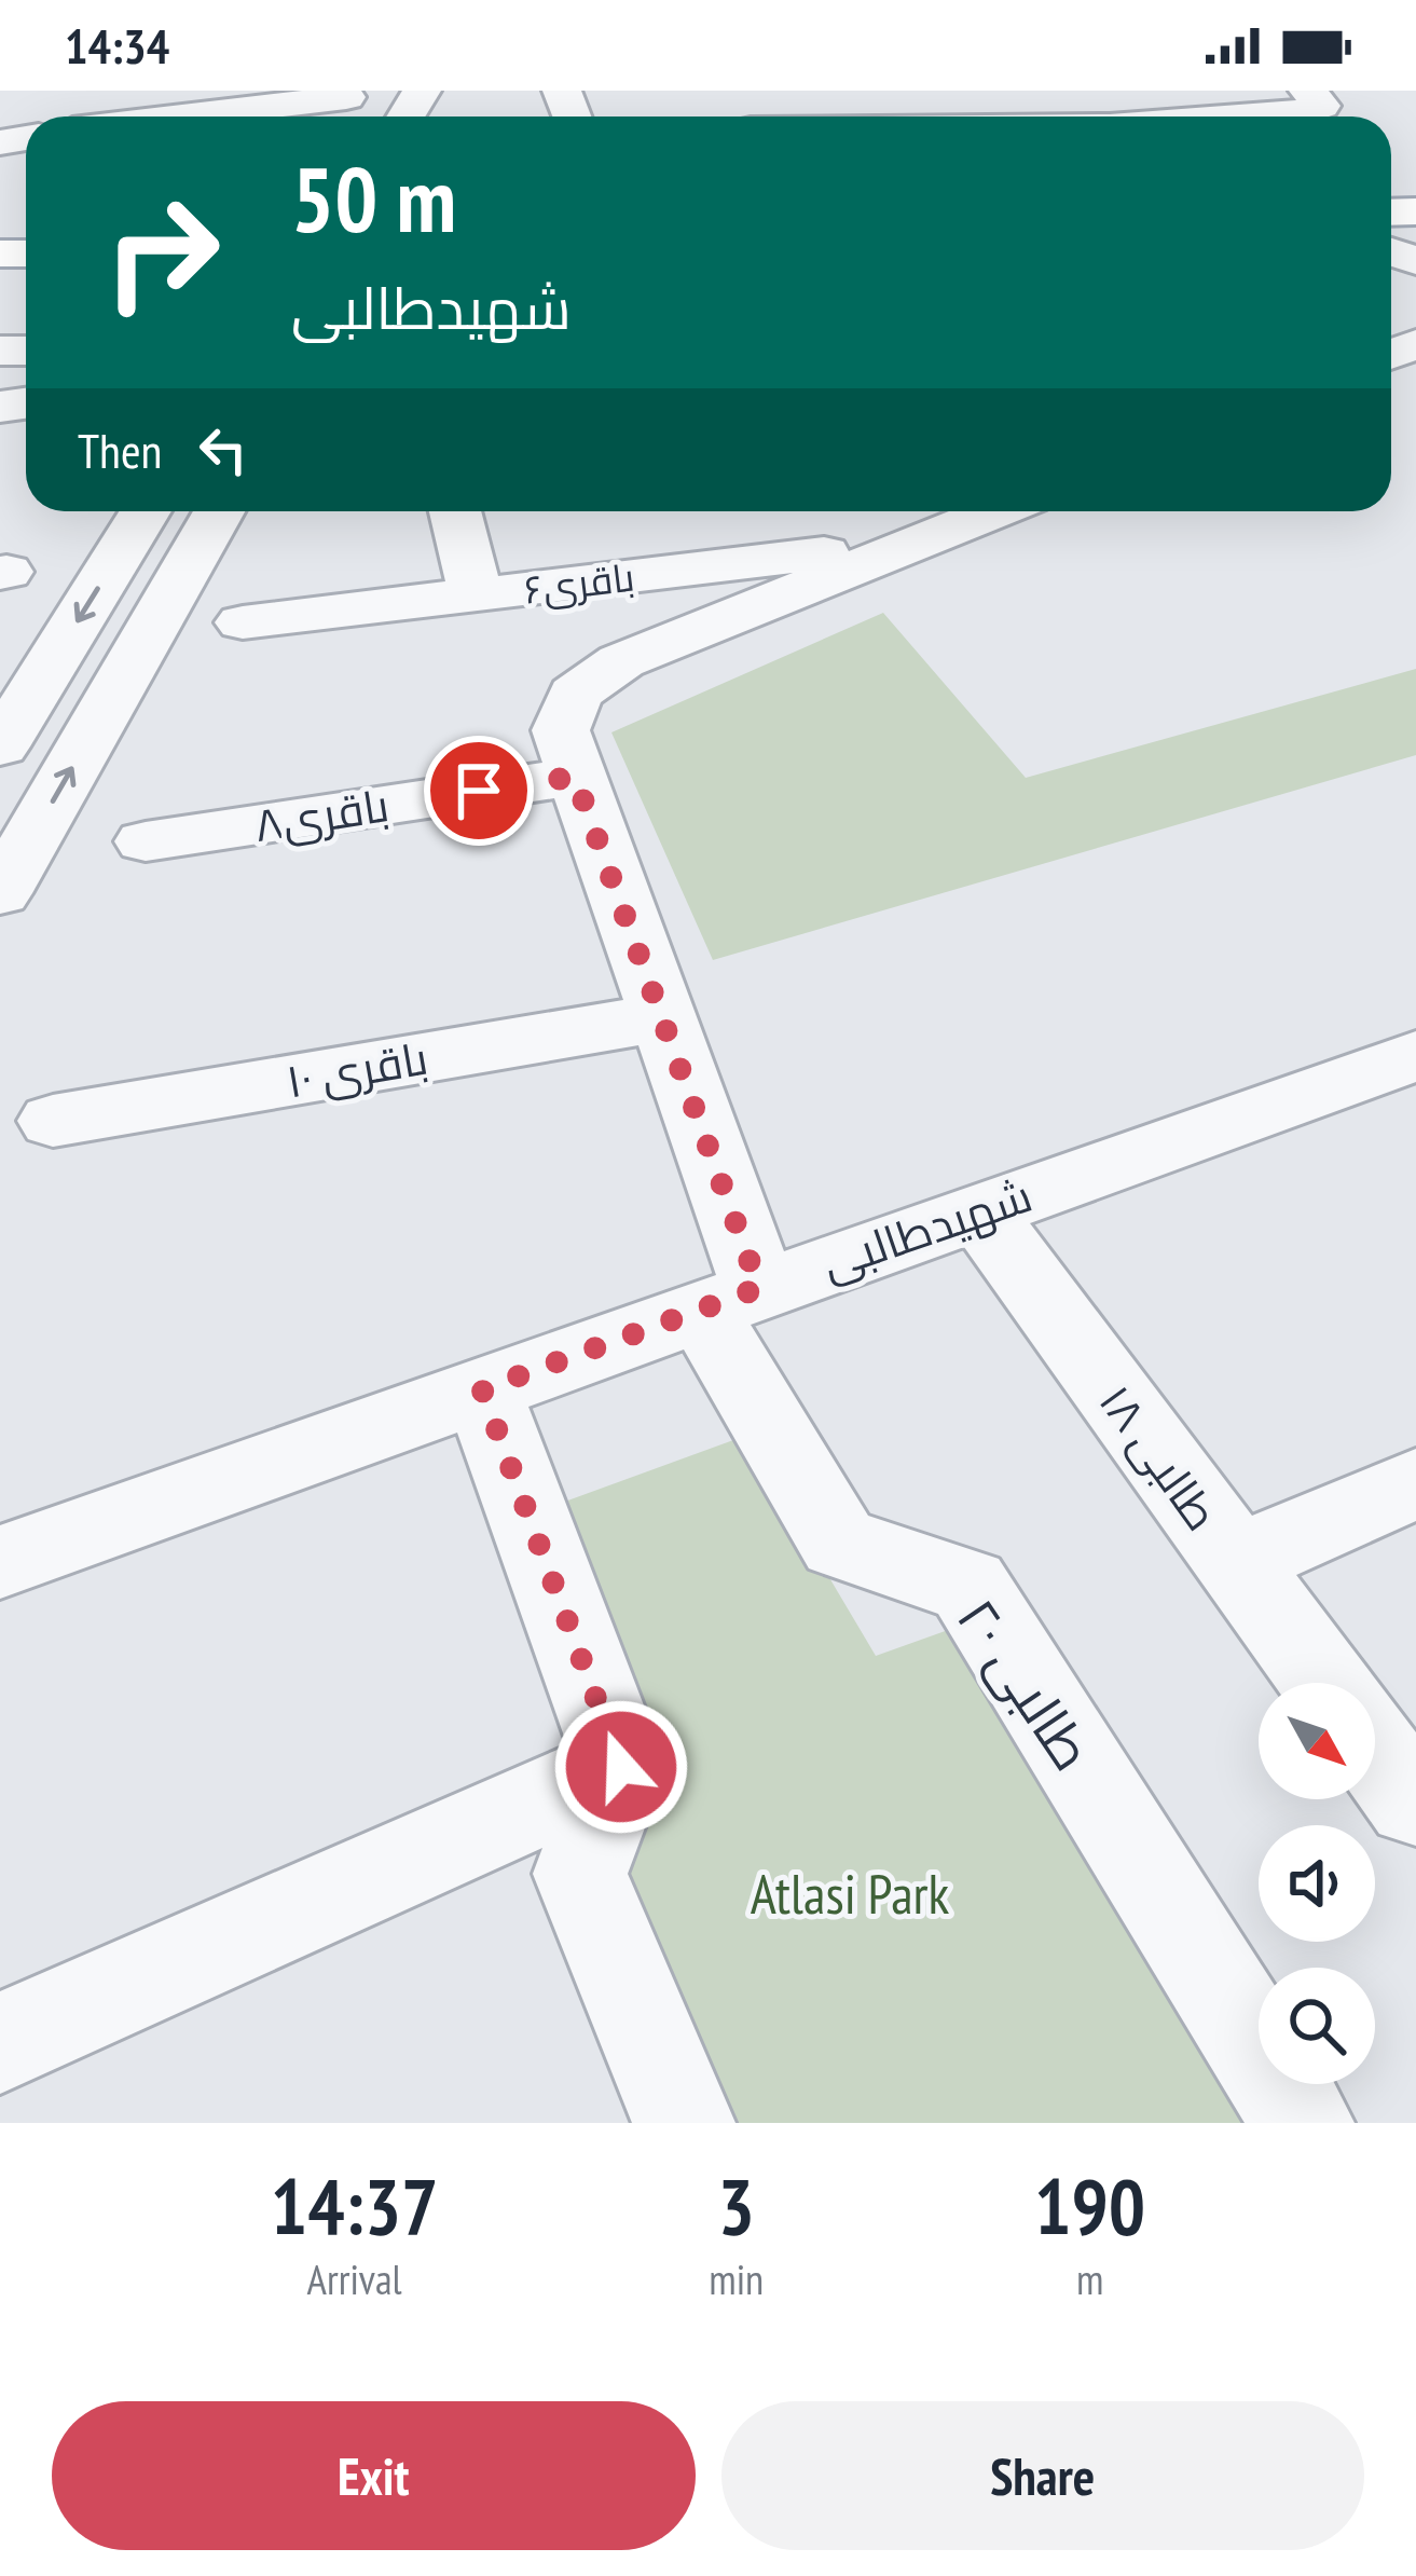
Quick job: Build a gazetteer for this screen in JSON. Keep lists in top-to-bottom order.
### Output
{
  "streets": {
    "street": [
      "باقری۶",
      "باقری۸",
      "باقری ۱۰",
      "شهیدطالبی",
      "طالبی ۱۸",
      "طالبی ۲۰"
    ]
  },
  "crossings": [
    ["باقری۶", "طالبی ۲۰"],
    ["باقری۸", "طالبی ۲۰"],
    ["باقری ۱۰", "طالبی ۲۰"],
    ["شهیدطالبی", "طالبی ۱۸"],
    ["شهیدطالبی", "طالبی ۲۰"]
  ],
  "parks": ["Atlasi Park"],
  "north": "bottom right",
  "page": {
    "status": "14:34",
    "turn": ["50 m", "شهیدطالبی"],
    "then": "Then",
    "eta": [
      "14:37",
      "Arrival",
      "3",
      "min",
      "190",
      "m"
    ],
    "buttons": ["Exit", "Share"]
  }
}
